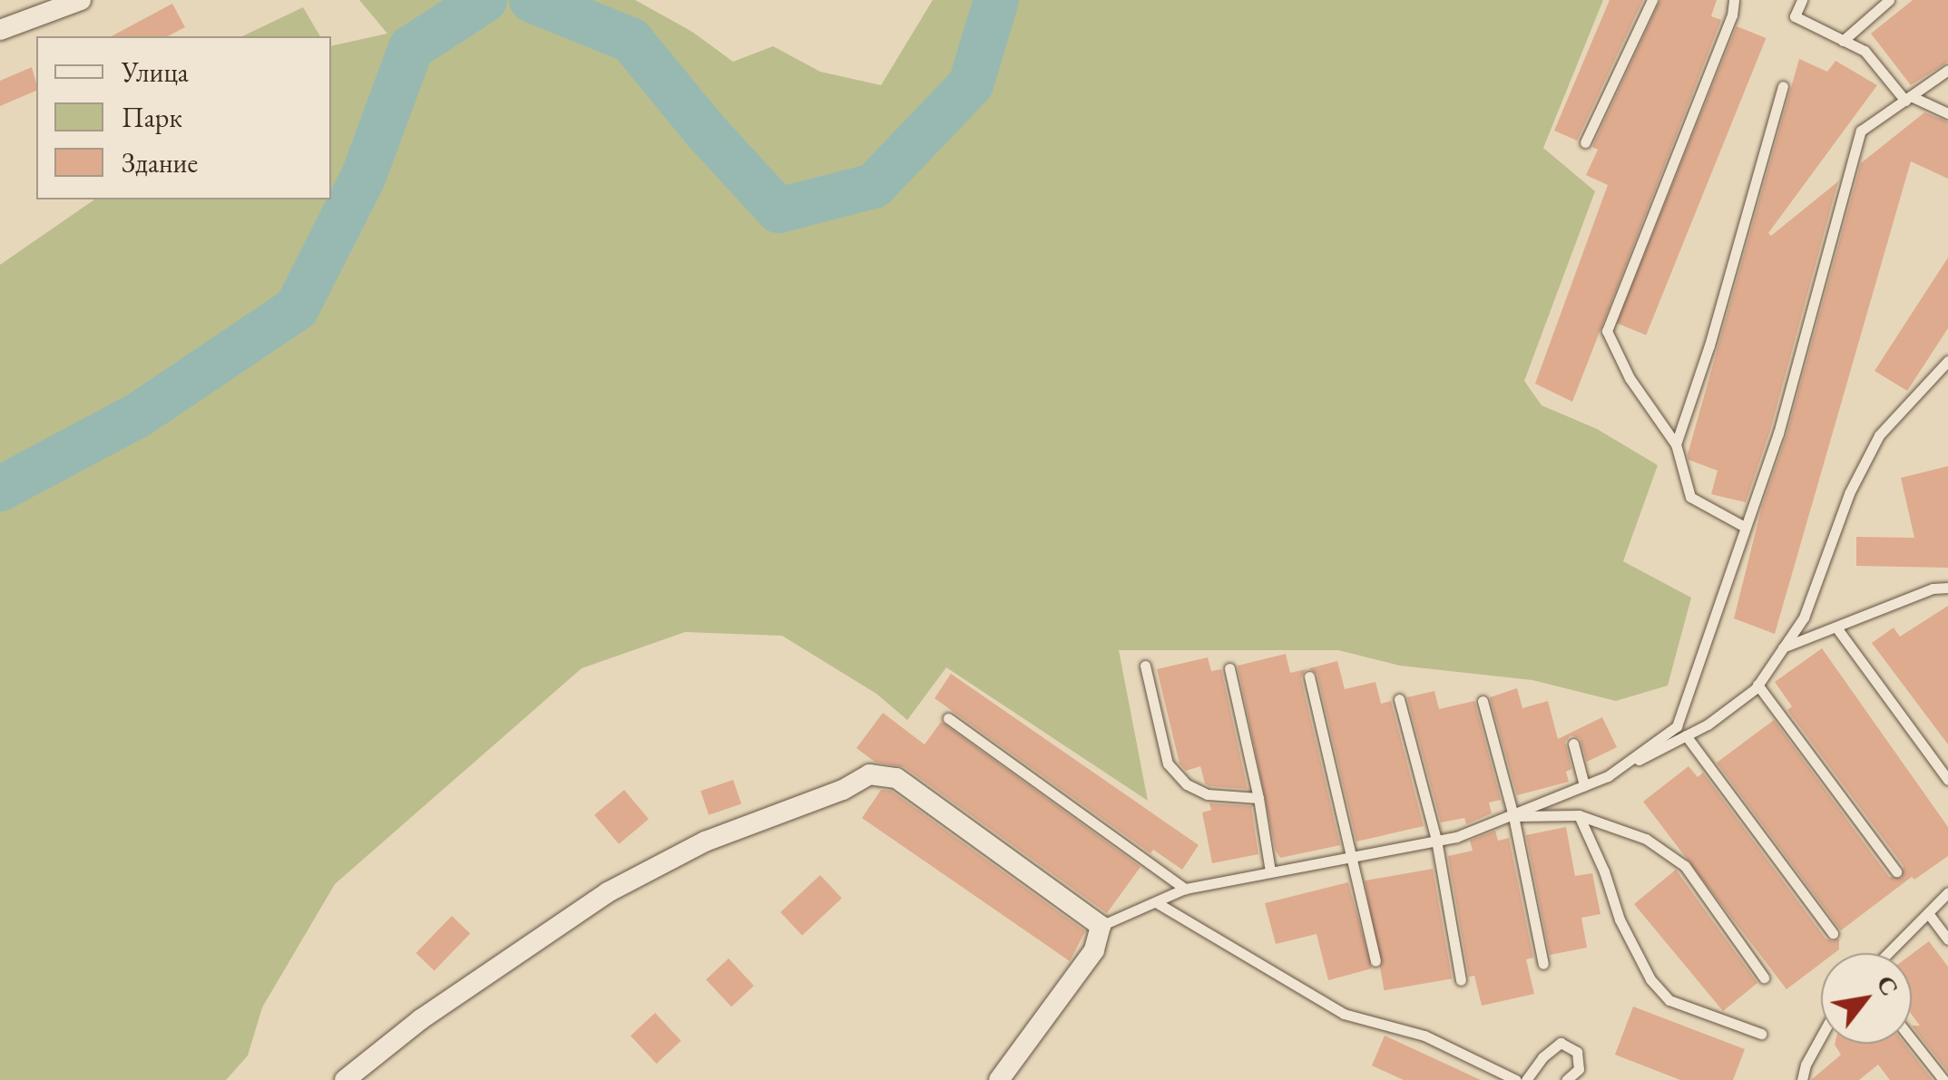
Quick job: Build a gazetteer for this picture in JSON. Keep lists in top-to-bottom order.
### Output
{
  "legend": ["Улица", "Парк", "Здание"],
  "north": "top right"
}
